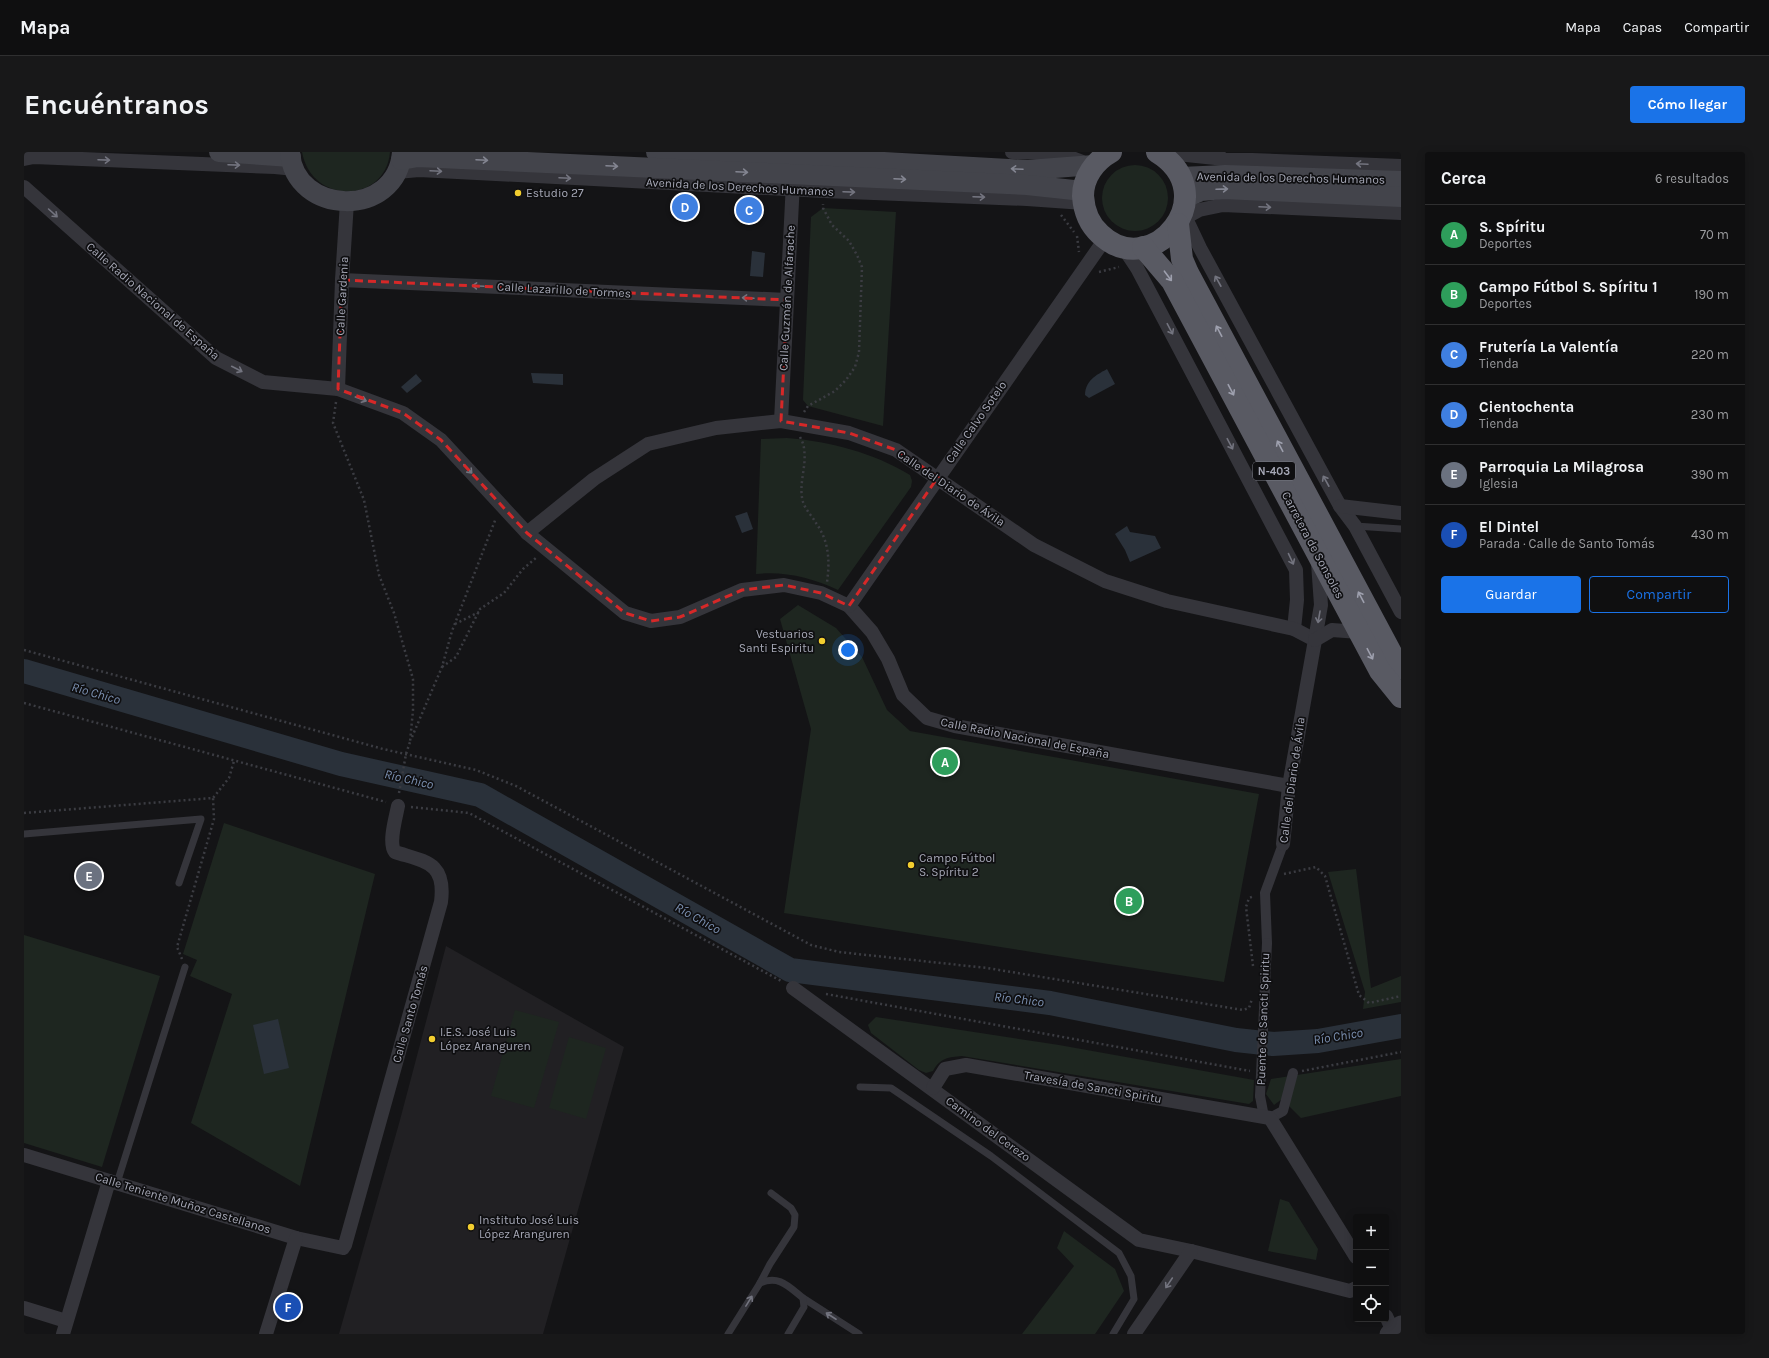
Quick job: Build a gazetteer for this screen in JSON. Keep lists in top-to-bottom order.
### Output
{
  "streets": {
    "highway": ["N-403", "Carretera de Sonsoles"],
    "main road": ["Avenida de los Derechos Humanos"],
    "street": [
      "Calle Lazarillo de Tormes",
      "Calle Gardenia",
      "Calle Guzmán de Alfarache",
      "Calle Radio Nacional de España",
      "Calle Calvo Sotelo",
      "Calle del Diario de Ávila",
      "Calle Santo Tomás",
      "Puente de Sancti Spiritu",
      "Travesía de Sancti Spiritu",
      "Camino del Cerezo",
      "Calle Teniente Muñoz Castellanos"
    ]
  },
  "crossings": [
    ["Avenida de los Derechos Humanos", "Calle Guzmán de Alfarache"],
    ["Avenida de los Derechos Humanos", "N-403"],
    ["Avenida de los Derechos Humanos", "Carretera de Sonsoles"],
    ["Calle Lazarillo de Tormes", "Calle Gardenia"],
    ["Calle Lazarillo de Tormes", "Calle Guzmán de Alfarache"],
    ["Calle Gardenia", "Calle Radio Nacional de España"],
    ["Calle Guzmán de Alfarache", "Calle del Diario de Ávila"],
    ["Calle Radio Nacional de España", "Calle Calvo Sotelo"],
    ["Calle Radio Nacional de España", "Calle del Diario de Ávila"],
    ["Calle Calvo Sotelo", "N-403"],
    ["Calle Calvo Sotelo", "Calle del Diario de Ávila"],
    ["Calle Calvo Sotelo", "Carretera de Sonsoles"],
    ["N-403", "Carretera de Sonsoles"],
    ["Calle del Diario de Ávila", "Carretera de Sonsoles"],
    ["Calle del Diario de Ávila", "Puente de Sancti Spiritu"],
    ["Calle Santo Tomás", "Calle Teniente Muñoz Castellanos"],
    ["Puente de Sancti Spiritu", "Travesía de Sancti Spiritu"],
    ["Travesía de Sancti Spiritu", "Camino del Cerezo"]
  ],
  "one_way": ["Calle Lazarillo de Tormes", "Calle Radio Nacional de España"],
  "water": ["Río Chico"],
  "places": [
    "Estudio 27",
    "Vestuarios Santi Espiritu",
    "Campo Fútbol S. Spíritu 2",
    "I.E.S. José Luis López Aranguren",
    "Instituto José Luis López Aranguren"
  ],
  "page": {
    "header": "Mapa",
    "nav": ["Mapa", "Capas", "Compartir"],
    "buttons": [
      "Cómo llegar",
      ["Guardar", "Compartir"]
    ],
    "title": "Encuéntranos",
    "heading": ["Cerca", "6 resultados"],
    "pins": [
      "D",
      "C",
      "A",
      "E",
      "B",
      "F"
    ],
    "list": [
      {
        "mark": "A",
        "name": "S. Spíritu",
        "note": "Deportes",
        "value": "70 m"
      },
      {
        "mark": "B",
        "name": "Campo Fútbol S. Spíritu 1",
        "note": "Deportes",
        "value": "190 m"
      },
      {
        "mark": "C",
        "name": "Frutería La Valentía",
        "note": "Tienda",
        "value": "220 m"
      },
      {
        "mark": "D",
        "name": "Cientochenta",
        "note": "Tienda",
        "value": "230 m"
      },
      {
        "mark": "E",
        "name": "Parroquia La Milagrosa",
        "note": "Iglesia",
        "value": "390 m"
      },
      {
        "mark": "F",
        "name": "El Dintel",
        "note": "Parada · Calle de Santo Tomás",
        "value": "430 m"
      }
    ],
    "map_buttons": ["+", "−"]
  }
}
